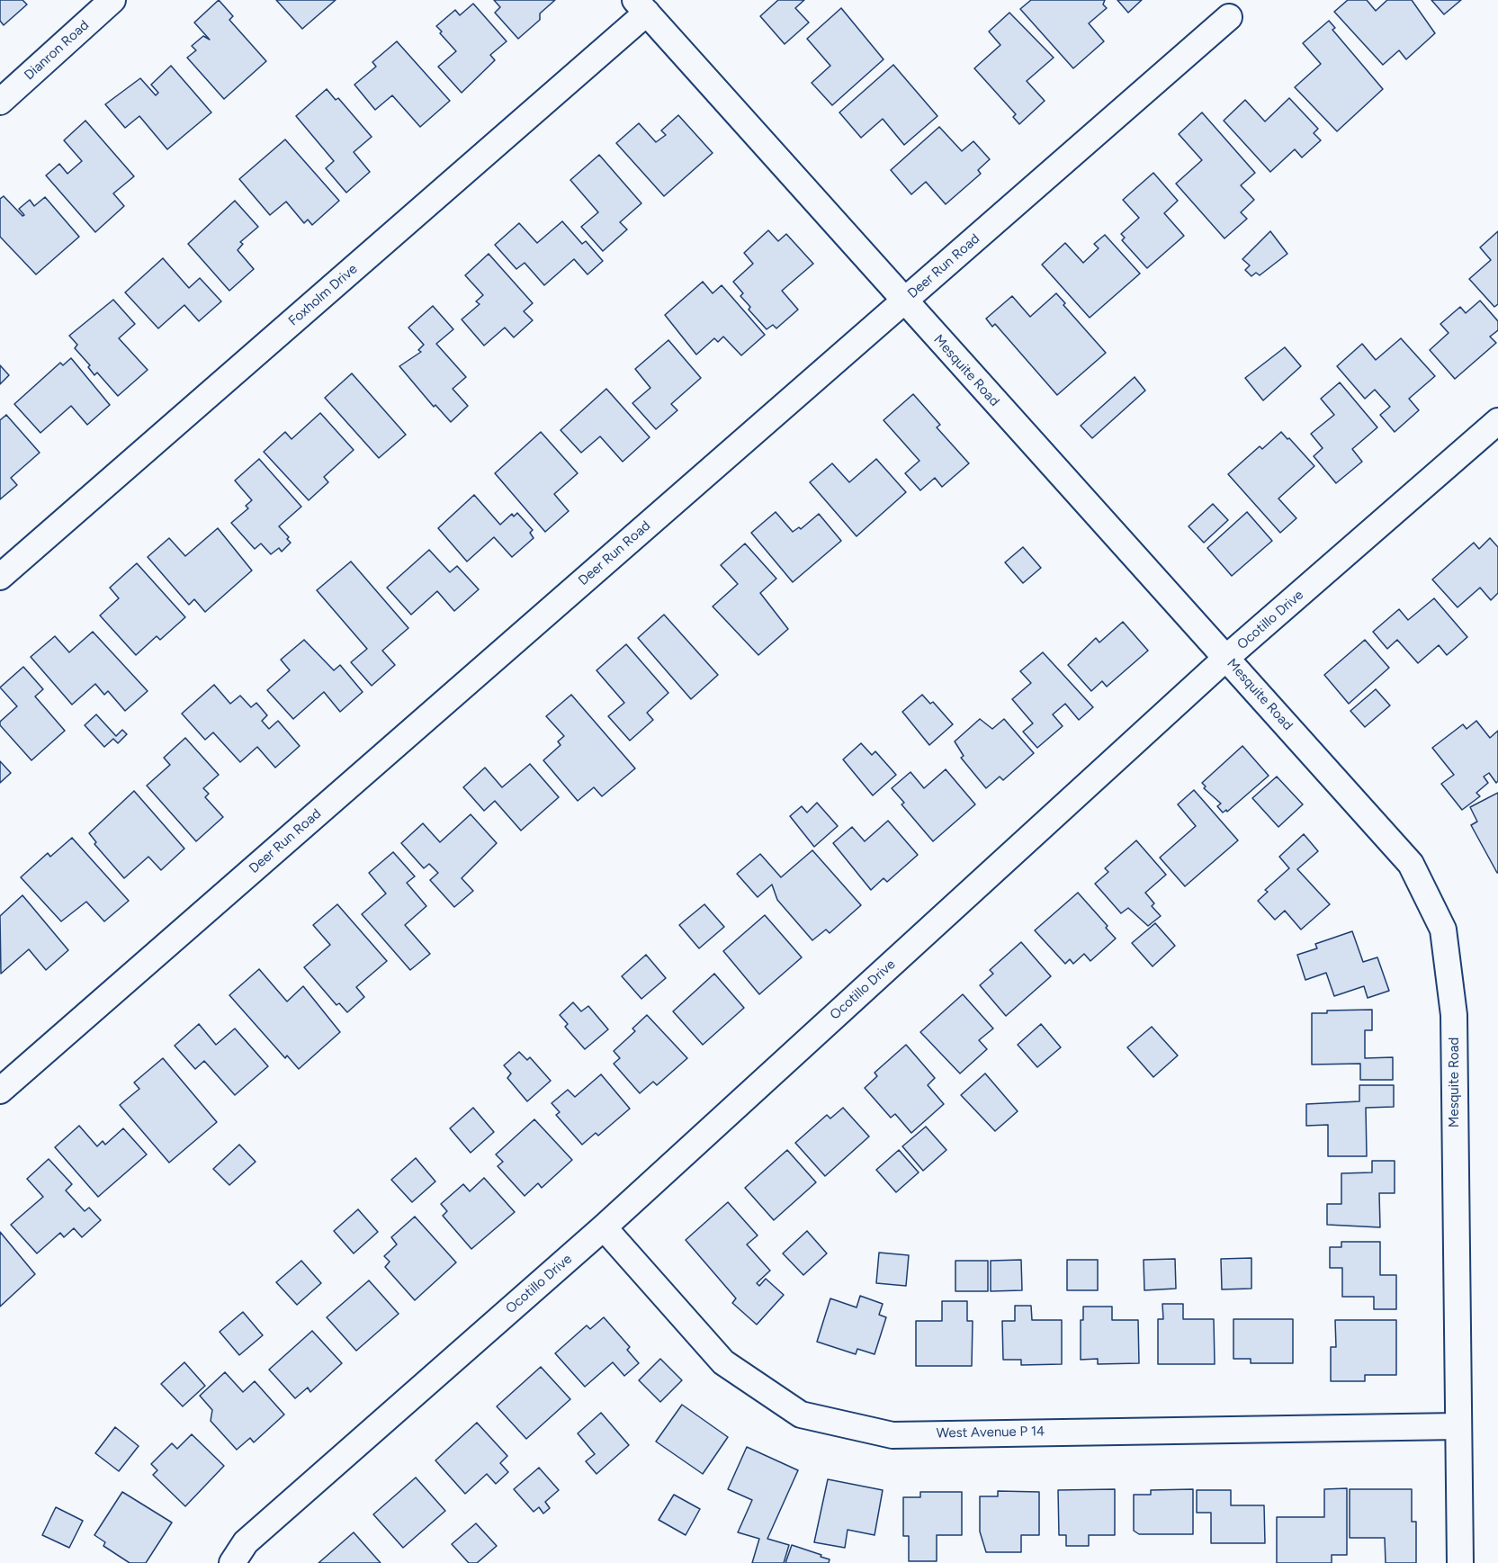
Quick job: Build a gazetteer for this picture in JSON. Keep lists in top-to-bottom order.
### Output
{
  "streets": {
    "street": [
      "Dianron Road",
      "Deer Run Road",
      "Foxholm Drive",
      "Mesquite Road",
      "Ocotillo Drive",
      "West Avenue P 14"
    ]
  },
  "crossings": [
    ["Deer Run Road", "Mesquite Road"],
    ["Foxholm Drive", "Mesquite Road"],
    ["Mesquite Road", "Ocotillo Drive"],
    ["Mesquite Road", "West Avenue P 14"],
    ["Ocotillo Drive", "West Avenue P 14"]
  ]
}
